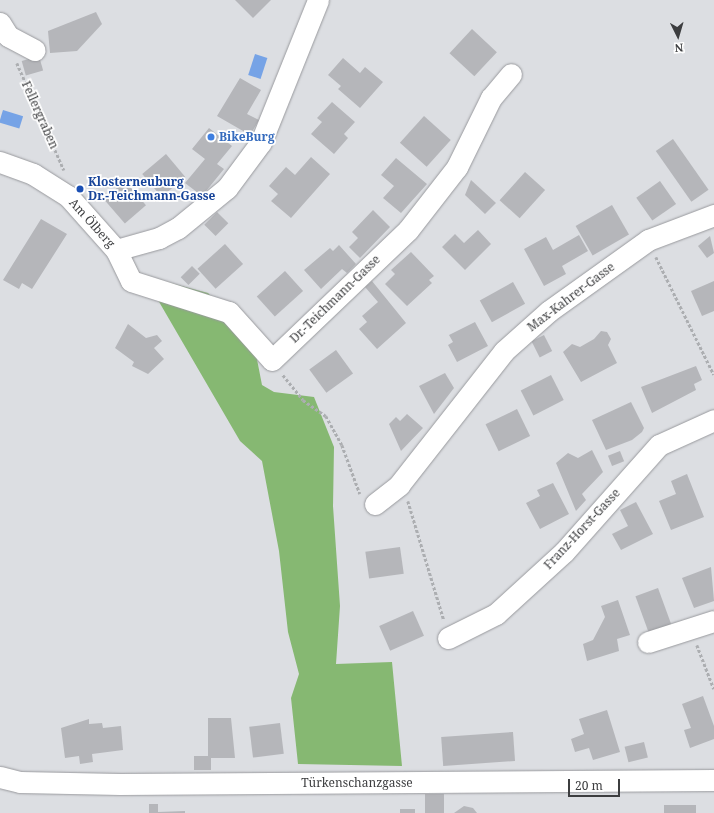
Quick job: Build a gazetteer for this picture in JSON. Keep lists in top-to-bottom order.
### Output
{
  "streets": {
    "street": [
      "Am Ölberg",
      "Max-Kahrer-Gasse",
      "Dr.-Teichmann-Gasse",
      "Franz-Horst-Gasse",
      "Türkenschanzgasse"
    ],
    "path": ["Fellergraben"]
  },
  "crossings": [
    ["Fellergraben", "Am Ölberg"]
  ],
  "places": ["BikeBurg", "Klosterneuburg Dr.-Teichmann-Gasse"],
  "scale_bar": "20 m",
  "north": "bottom"
}
